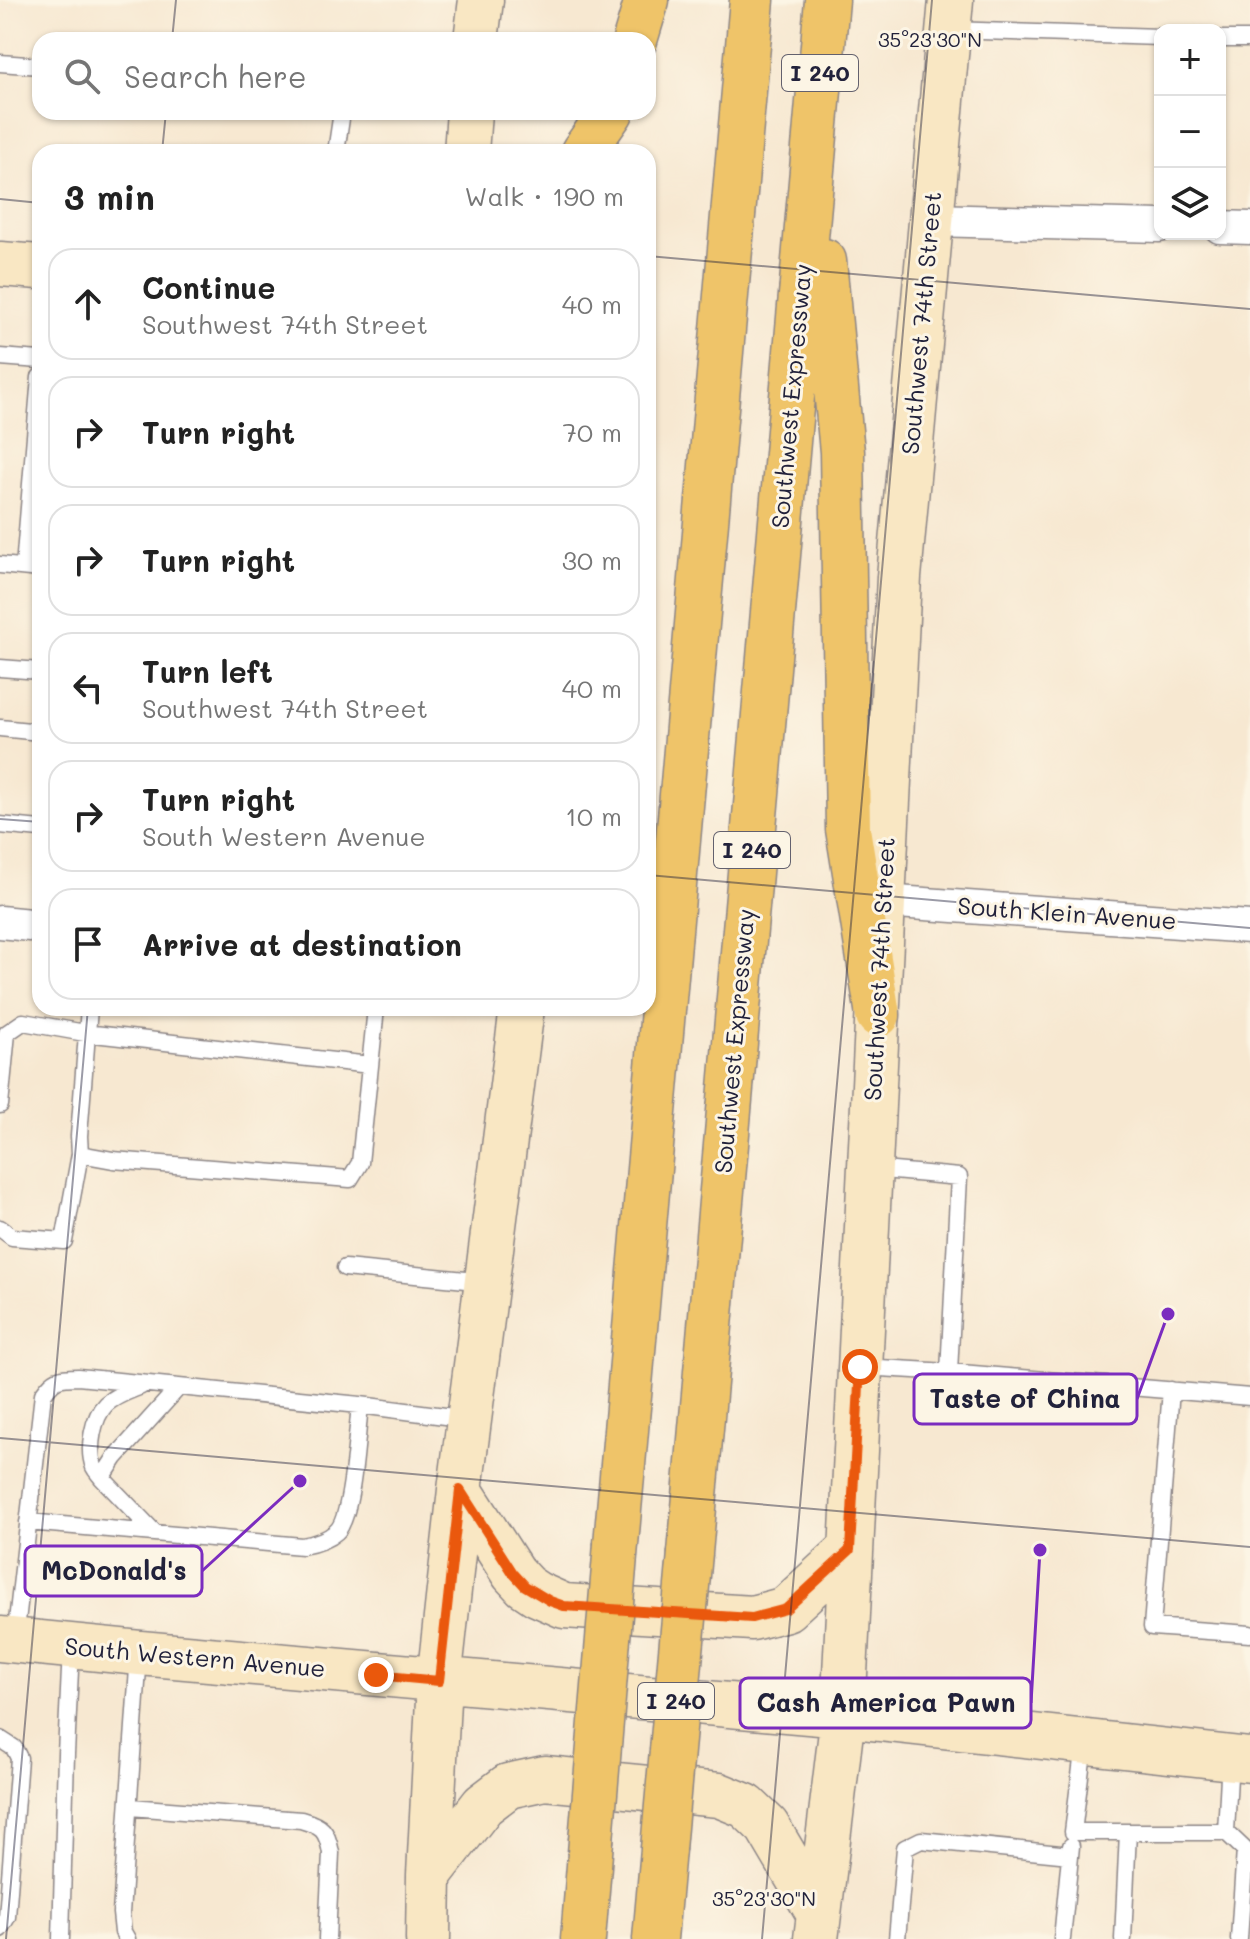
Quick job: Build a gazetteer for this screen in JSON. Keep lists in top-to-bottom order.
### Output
{
  "streets": {
    "highway": ["I 240", "Southwest Expressway"],
    "main road": ["Southwest 74th Street", "South Western Avenue"],
    "street": ["South Klein Avenue"]
  },
  "crossings": [
    ["Southwest 74th Street", "South Klein Avenue"],
    ["Southwest 74th Street", "South Western Avenue"]
  ],
  "places": ["Taste of China", "McDonald's", "Cash America Pawn"],
  "page": {
    "map_buttons": ["+", "−"],
    "search": "Search here",
    "heading": ["3 min", "Walk · 190 m"],
    "list": [
      ["Continue", "Southwest 74th Street", "40 m"],
      ["Turn right", "70 m"],
      ["Turn right", "30 m"],
      ["Turn left", "Southwest 74th Street", "40 m"],
      ["Turn right", "South Western Avenue", "10 m"],
      "Arrive at destination"
    ]
  },
  "coordinates": ["35°23'30\"N"]
}
